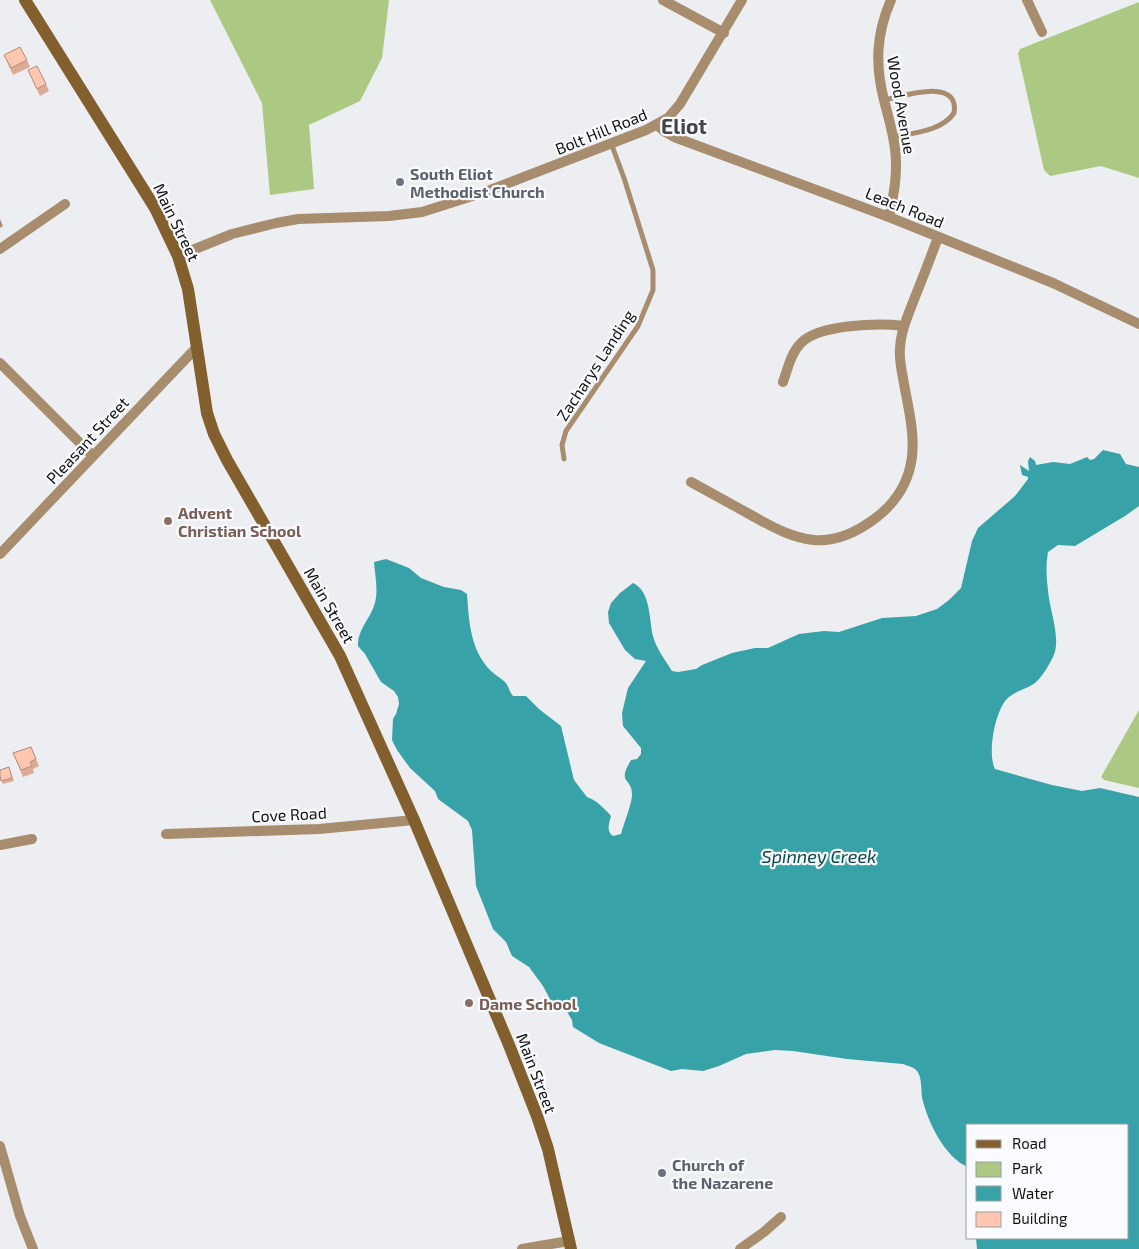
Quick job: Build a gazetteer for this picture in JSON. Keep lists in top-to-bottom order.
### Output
{
  "streets": {
    "main road": ["Main Street"],
    "street": [
      "Wood Avenue",
      "Bolt Hill Road",
      "Leach Road",
      "Pleasant Street",
      "Cove Road"
    ],
    "lane": ["Zacharys Landing"]
  },
  "crossings": [
    ["Wood Avenue", "Leach Road"],
    ["Bolt Hill Road", "Leach Road"],
    ["Bolt Hill Road", "Main Street"],
    ["Bolt Hill Road", "Zacharys Landing"],
    ["Main Street", "Pleasant Street"],
    ["Main Street", "Cove Road"]
  ],
  "districts": ["Eliot"],
  "water": ["Spinney Creek"],
  "places": [
    "South Eliot Methodist Church",
    "Advent Christian School",
    "Dame School",
    "Church of the Nazarene"
  ],
  "legend": [
    "Road",
    "Park",
    "Water",
    "Building"
  ]
}
